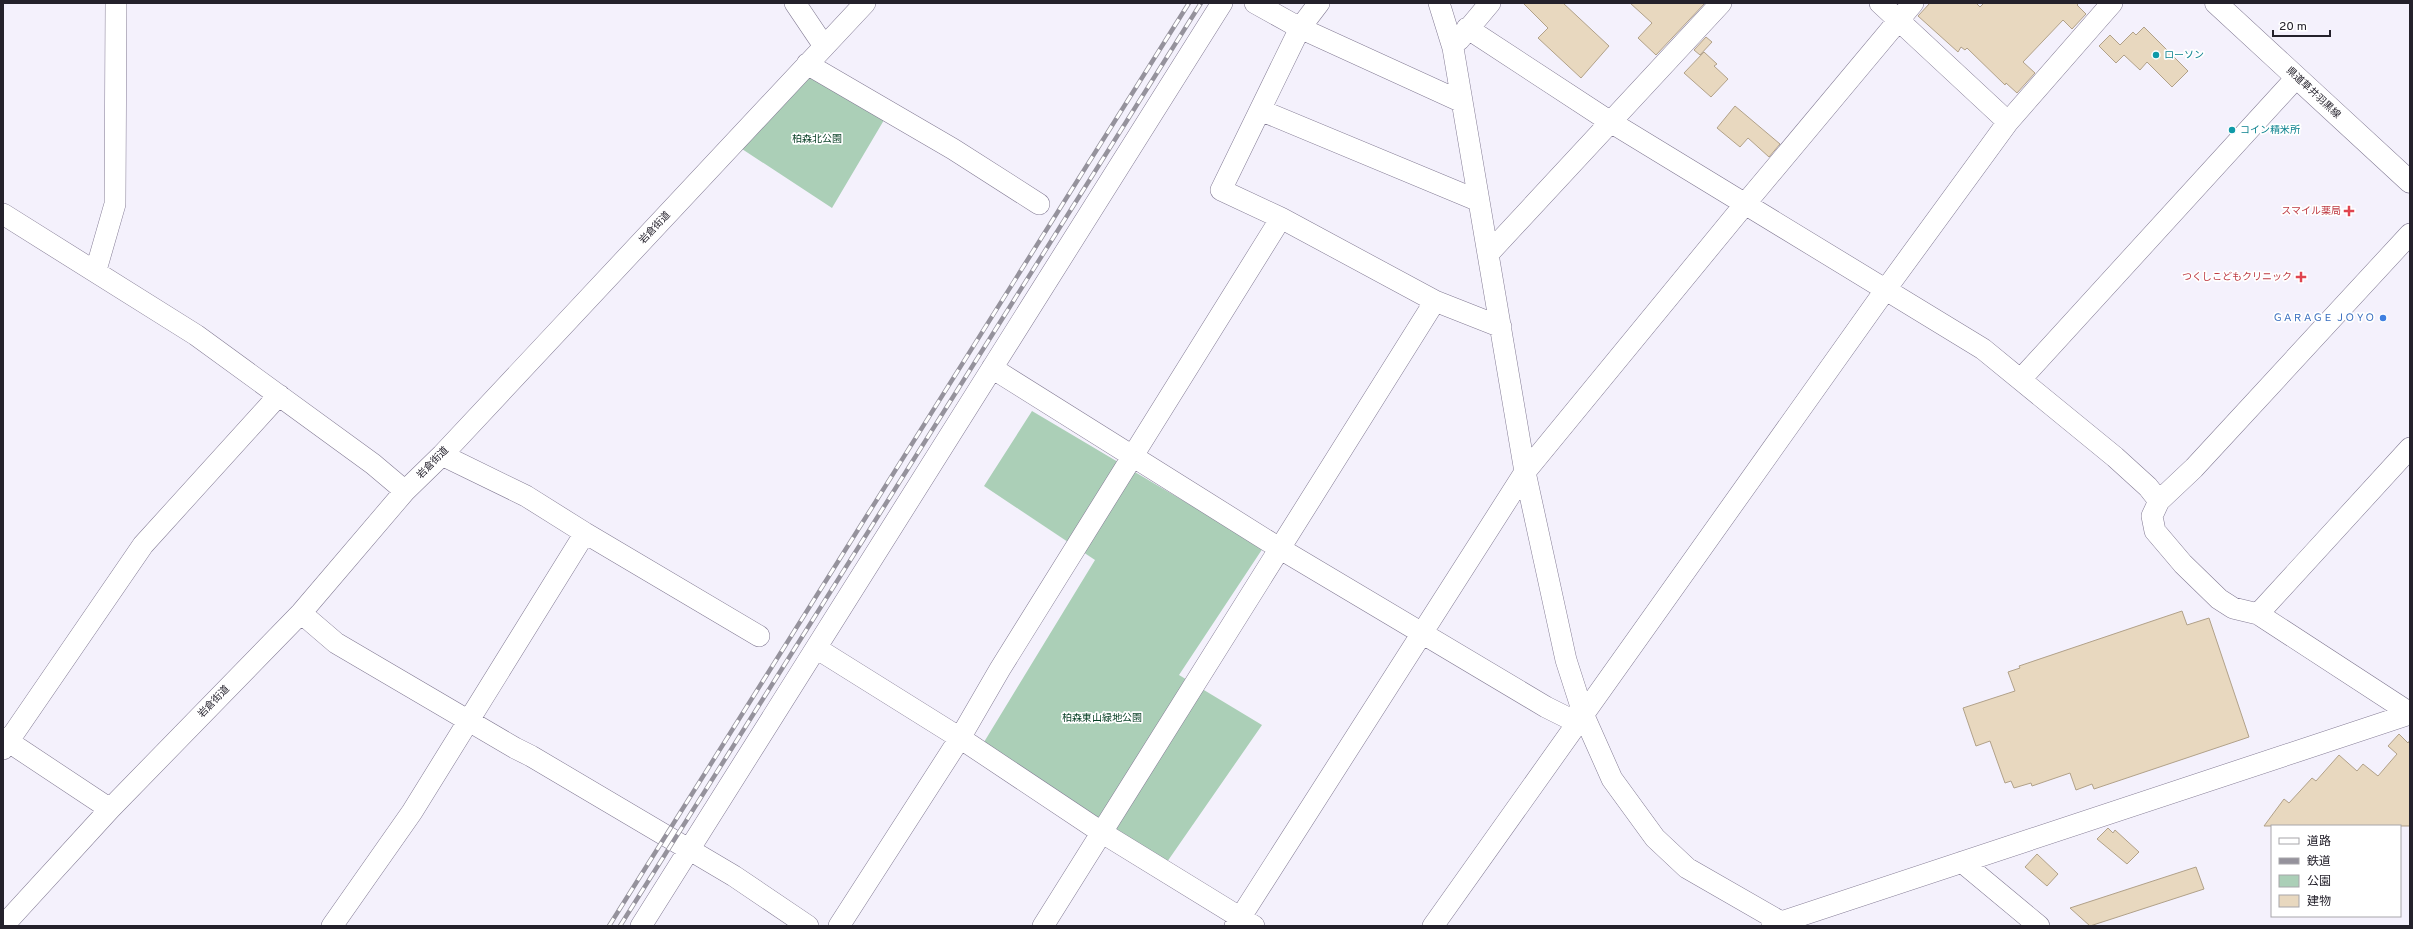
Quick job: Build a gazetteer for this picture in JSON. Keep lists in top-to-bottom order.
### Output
{
  "streets": {
    "main road": ["県道草井羽黒線"],
    "street": ["岩倉街道"]
  },
  "parks": ["柏森北公園", "柏森東山緑地公園"],
  "places": {
    "other": ["ローソン", "コイン精米所", "ＧＡＲＡＧＥ ＪＯＹＯ"],
    "health": ["スマイル薬局", "つくしこどもクリニック"]
  },
  "legend": [
    "道路",
    "鉄道",
    "公園",
    "建物"
  ],
  "scale_bar": "20 m"
}
